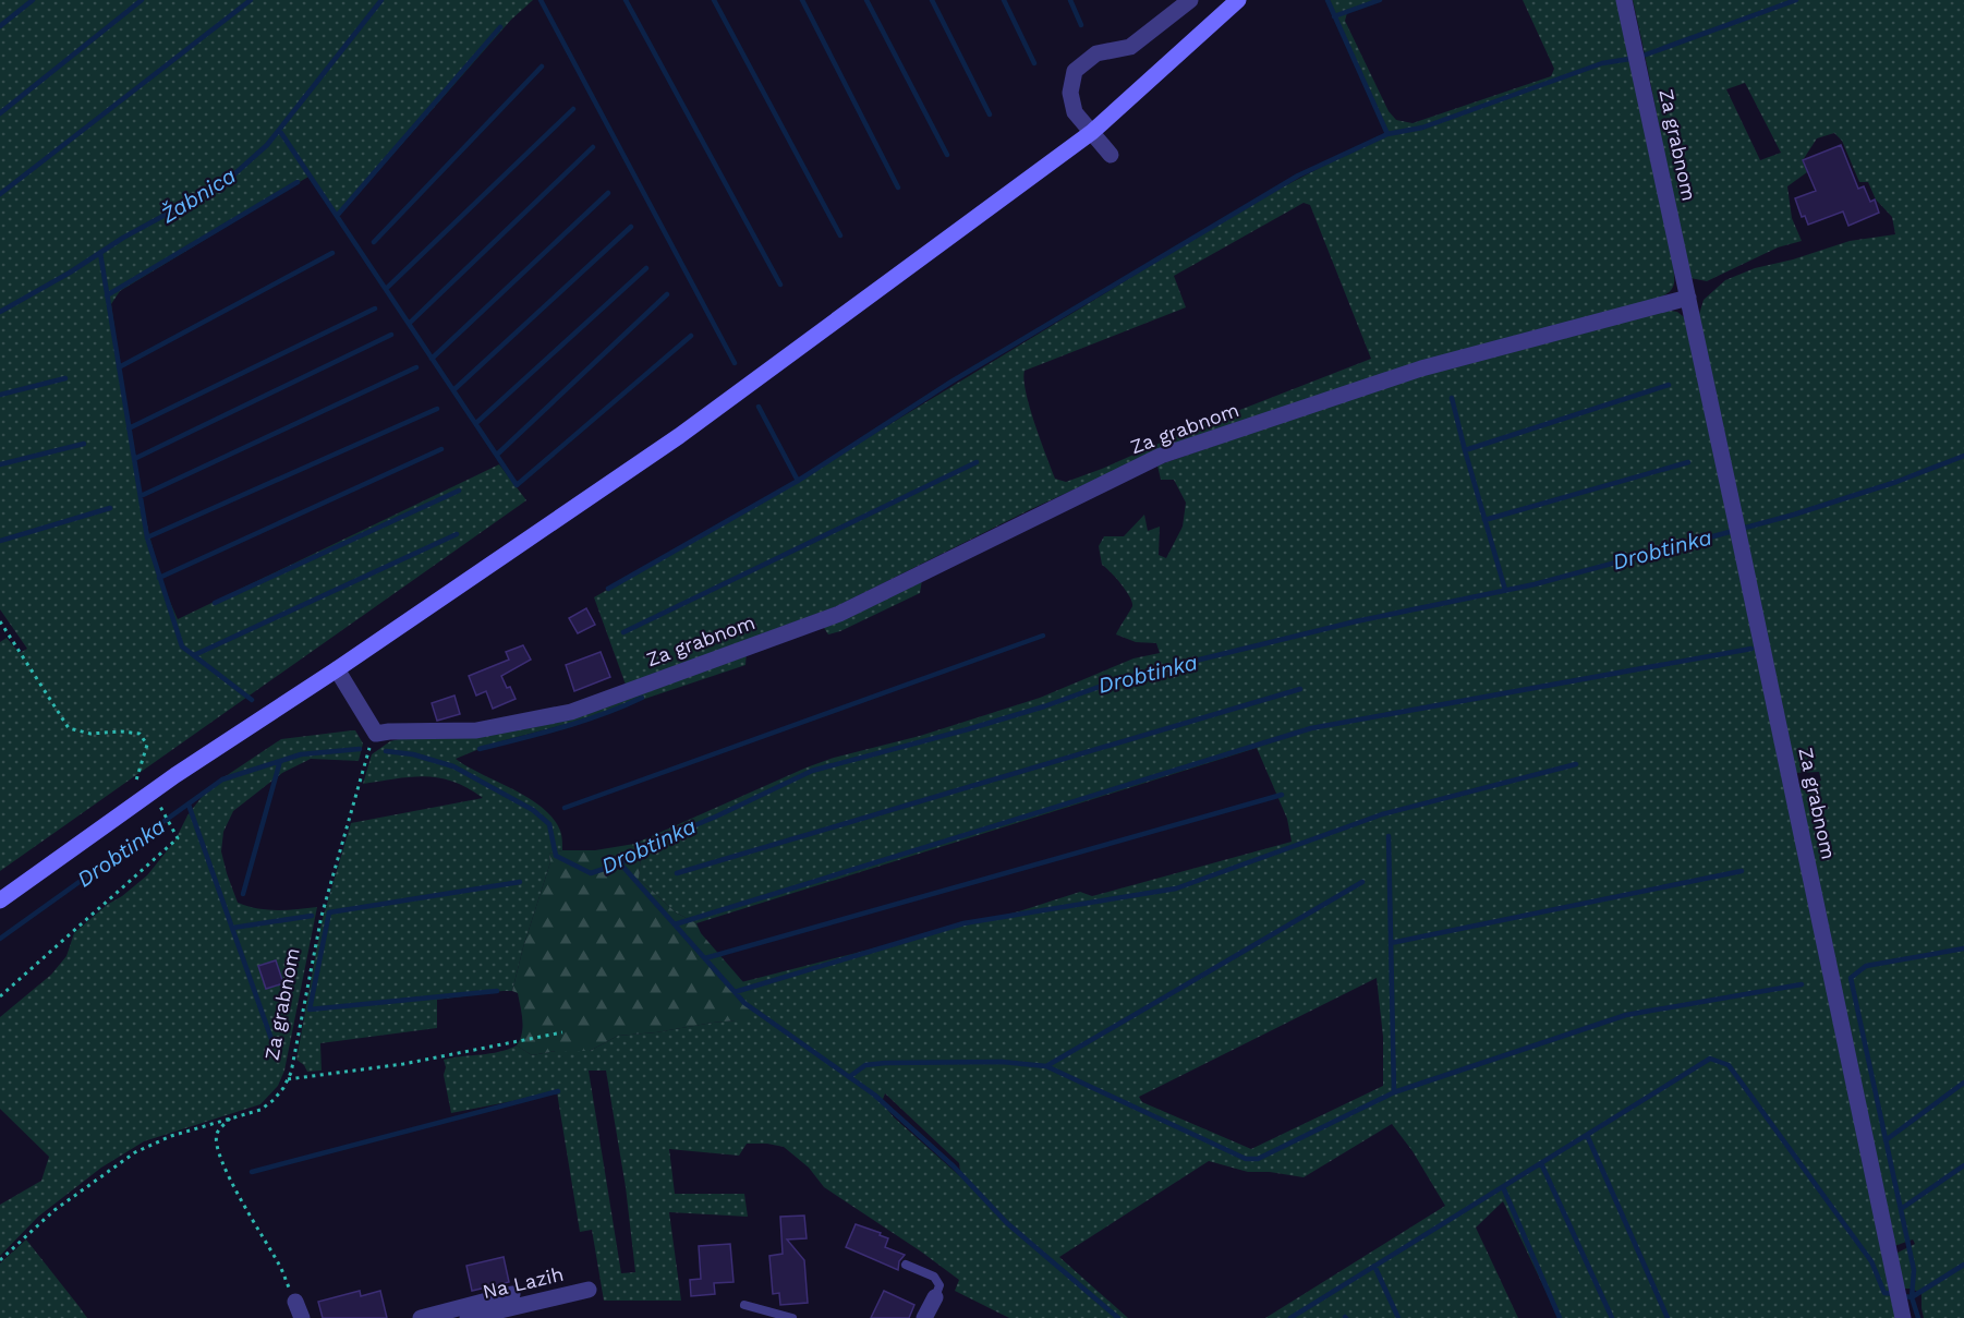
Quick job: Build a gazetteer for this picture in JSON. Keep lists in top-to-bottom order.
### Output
{
  "streets": {
    "street": ["Za grabnom", "Na Lazih"]
  },
  "water": ["Žabnica", "Drobtinka"]
}
